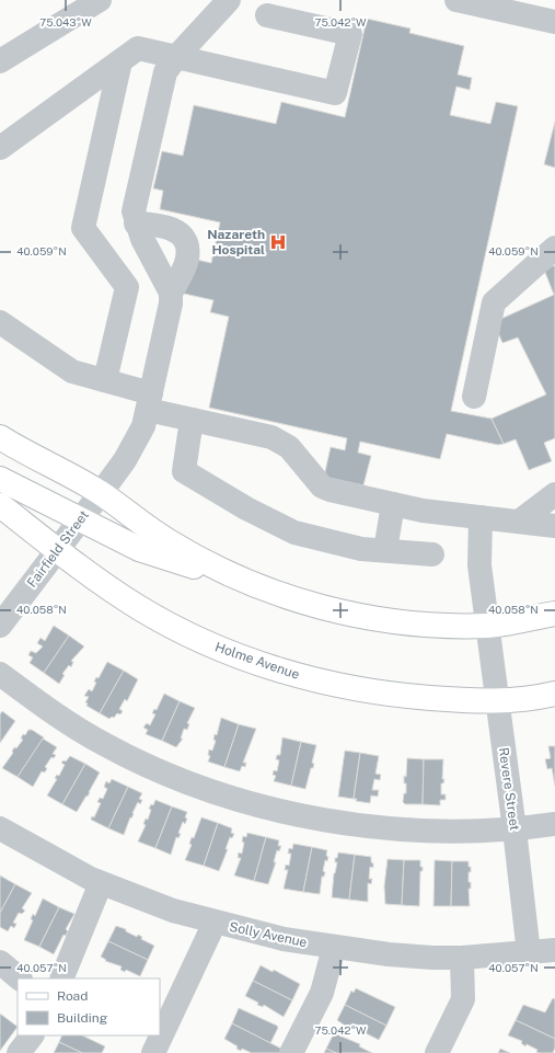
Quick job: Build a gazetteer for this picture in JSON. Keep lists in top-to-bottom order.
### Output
{
  "streets": {
    "main road": ["Holme Avenue"],
    "street": ["Fairfield Street", "Revere Street", "Solly Avenue"]
  },
  "crossings": [
    ["Fairfield Street", "Holme Avenue"],
    ["Holme Avenue", "Revere Street"],
    ["Revere Street", "Solly Avenue"]
  ],
  "places": {
    "hospital": ["Nazareth Hospital"]
  },
  "legend": ["Road", "Building"],
  "coordinates": [
    "75.043°W",
    "75.042°W",
    "40.059°N",
    "40.058°N",
    "40.057°N"
  ]
}
